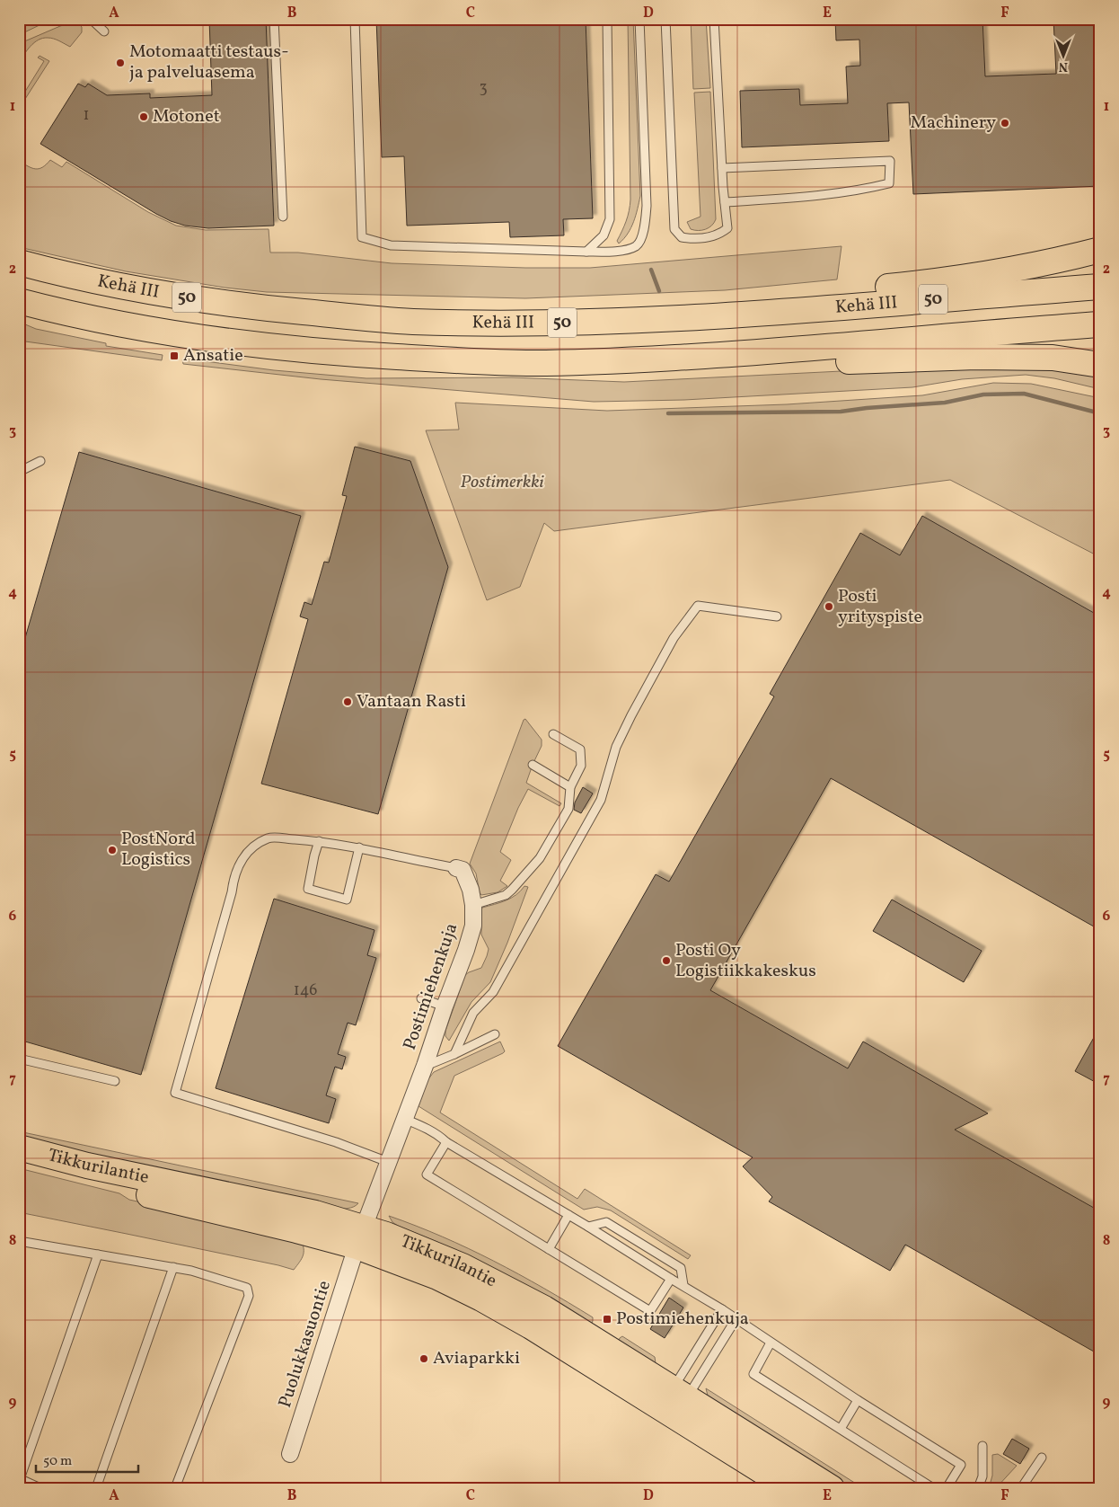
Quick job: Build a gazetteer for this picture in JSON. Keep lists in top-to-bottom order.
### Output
{
  "streets": {
    "main road": ["Kehä III", "50", "Tikkurilantie"],
    "street": ["Postimiehenkuja", "Puolukkasuontie"]
  },
  "crossings": [
    ["Postimiehenkuja", "Tikkurilantie"],
    ["Postimiehenkuja", "Puolukkasuontie"],
    ["Tikkurilantie", "Puolukkasuontie"]
  ],
  "parks": ["Postimerkki"],
  "places": {
    "other": [
      "Motomaatti testaus- ja palveluasema",
      "Motonet",
      "Machinery",
      "Posti yrityspiste",
      "Vantaan Rasti",
      "PostNord Logistics",
      "Posti Oy Logistiikkakeskus",
      "Aviaparkki"
    ],
    "transit": ["Ansatie", "Postimiehenkuja"]
  },
  "house_numbers": ["3", "1", "146"],
  "scale_bar": "50 m",
  "north": "bottom",
  "grid": {
    "columns": [
      "A",
      "B",
      "C",
      "D",
      "E",
      "F"
    ],
    "rows": [
      "1",
      "2",
      "3",
      "4",
      "5",
      "6",
      "7",
      "8",
      "9"
    ]
  }
}
